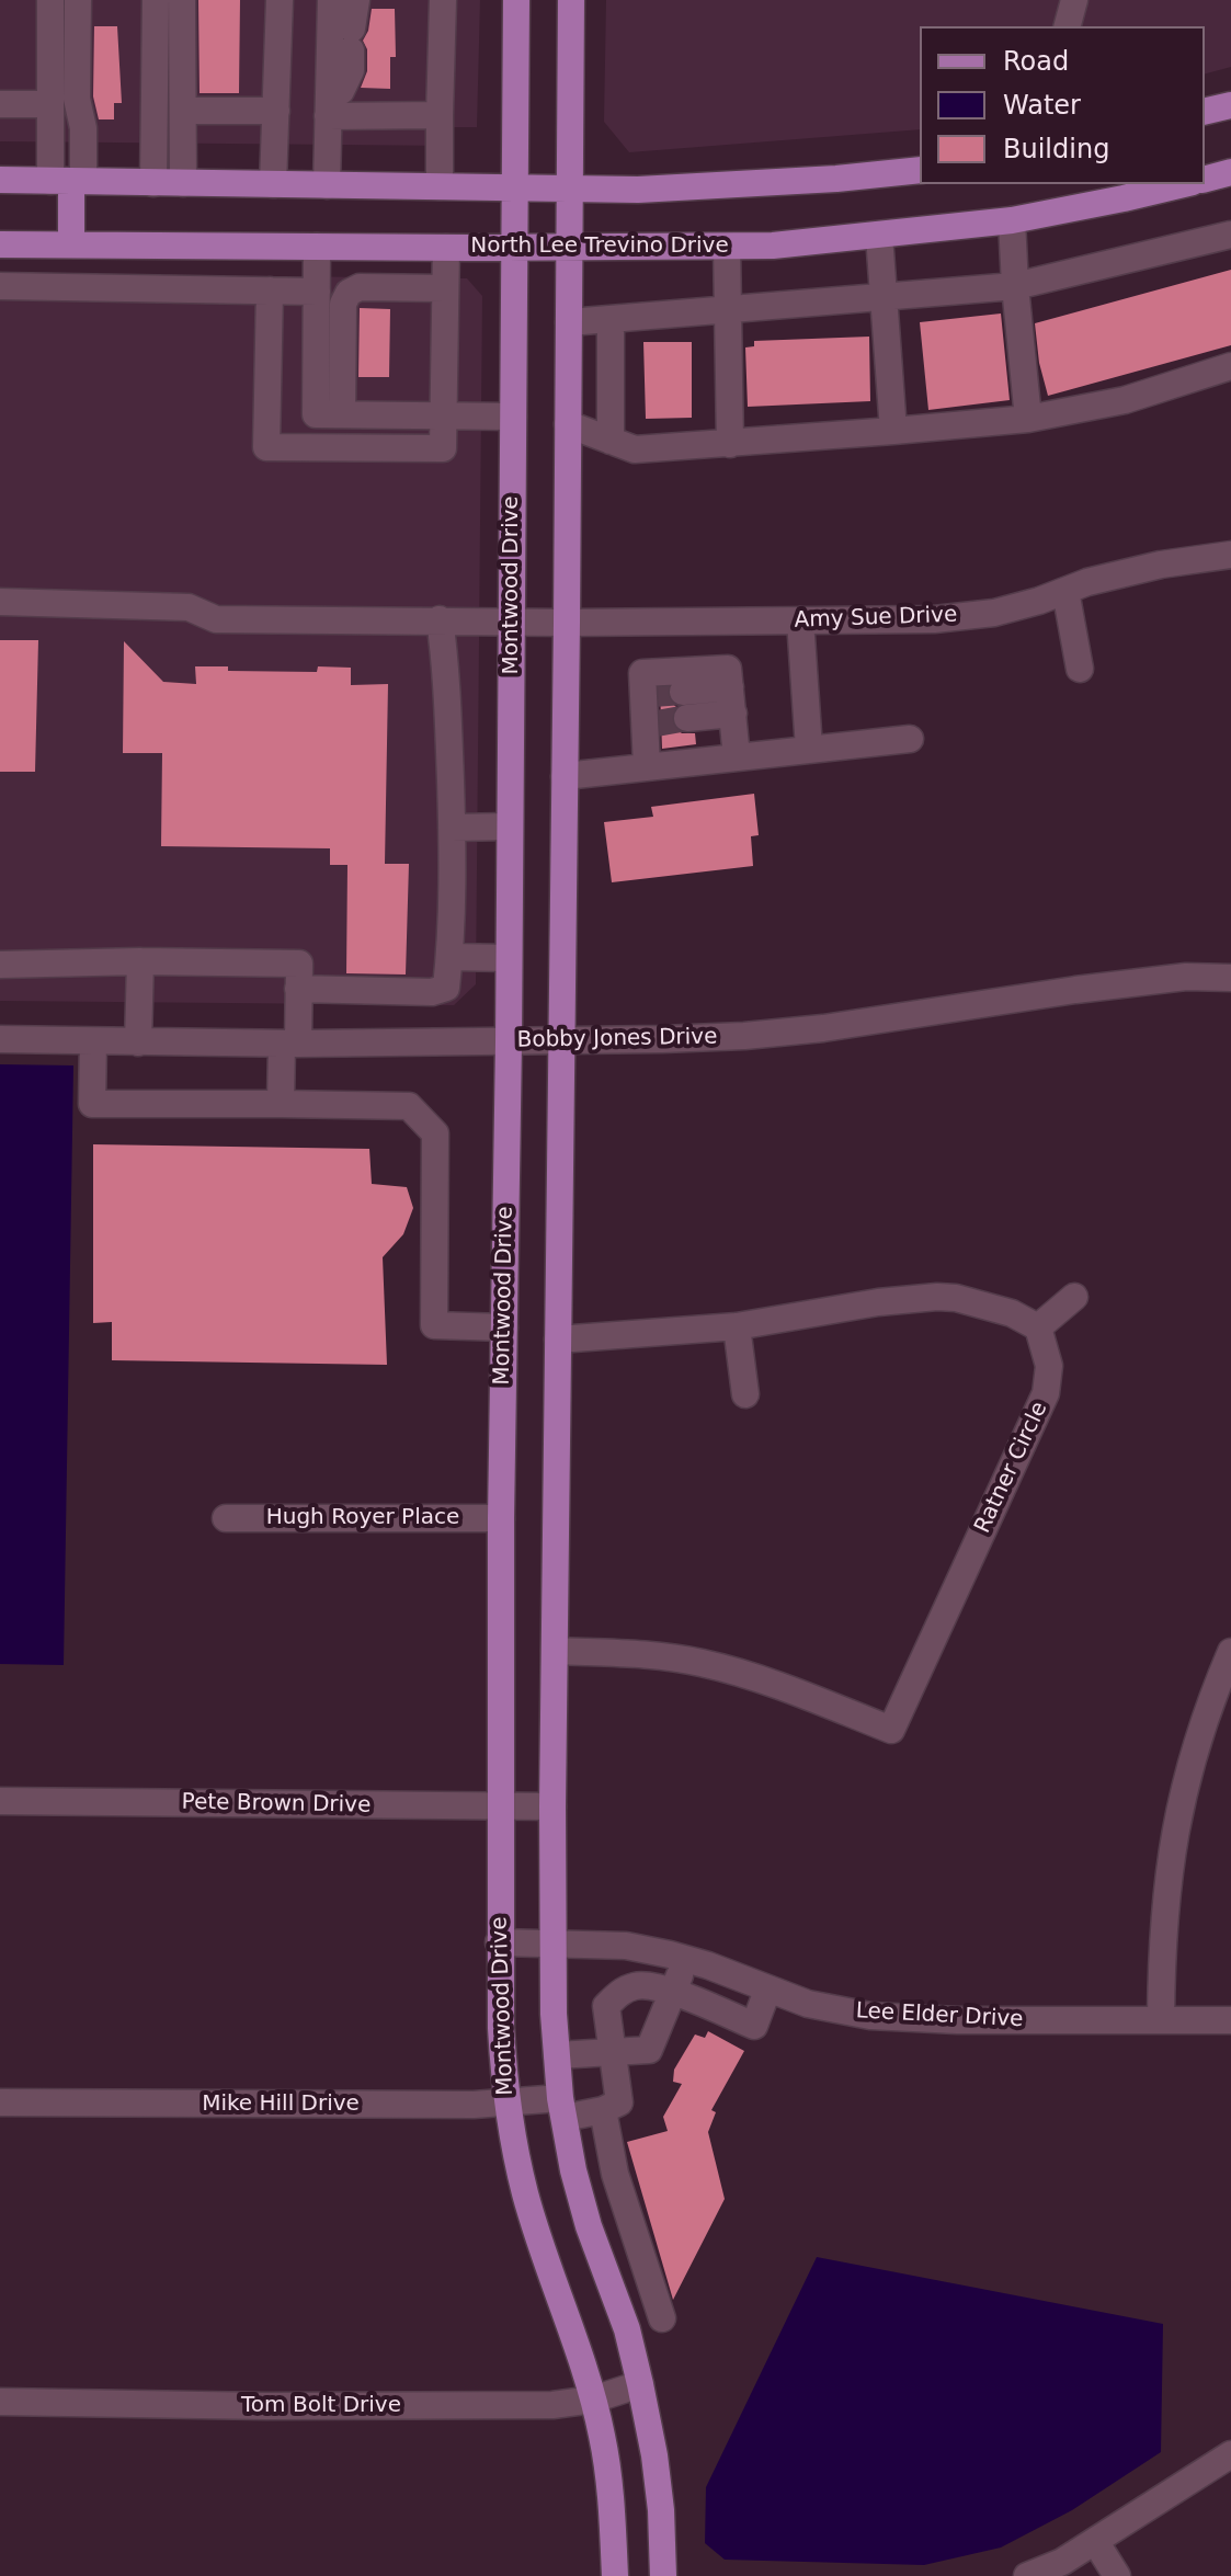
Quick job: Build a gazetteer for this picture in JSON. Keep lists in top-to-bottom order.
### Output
{
  "streets": {
    "main road": ["North Lee Trevino Drive", "Montwood Drive"],
    "street": [
      "Amy Sue Drive",
      "Bobby Jones Drive",
      "Ratner Circle",
      "Hugh Royer Place",
      "Pete Brown Drive",
      "Lee Elder Drive",
      "Mike Hill Drive",
      "Tom Bolt Drive"
    ]
  },
  "crossings": [
    ["North Lee Trevino Drive", "Montwood Drive"],
    ["Montwood Drive", "Amy Sue Drive"],
    ["Montwood Drive", "Bobby Jones Drive"],
    ["Montwood Drive", "Hugh Royer Place"],
    ["Montwood Drive", "Pete Brown Drive"],
    ["Montwood Drive", "Lee Elder Drive"],
    ["Montwood Drive", "Mike Hill Drive"],
    ["Montwood Drive", "Tom Bolt Drive"]
  ],
  "legend": ["Road", "Water", "Building"]
}
